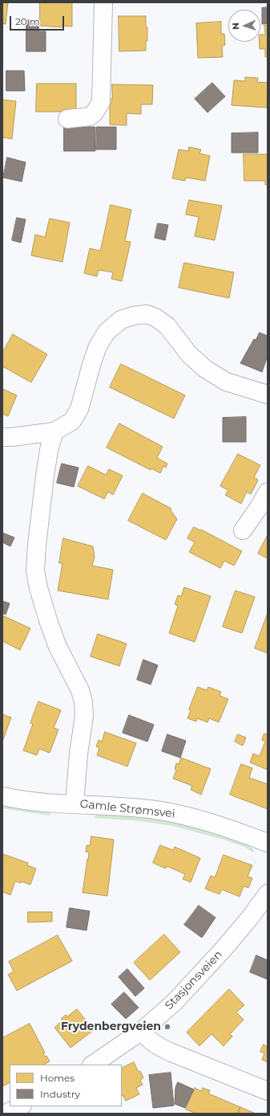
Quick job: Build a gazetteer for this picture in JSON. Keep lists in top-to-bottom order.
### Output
{
  "streets": {
    "main road": ["Gamle Strømsvei", "Stasjonsveien"]
  },
  "places": ["Frydenbergveien"],
  "legend": ["Homes", "Industry"],
  "scale_bar": "20 m",
  "north": "left"
}
